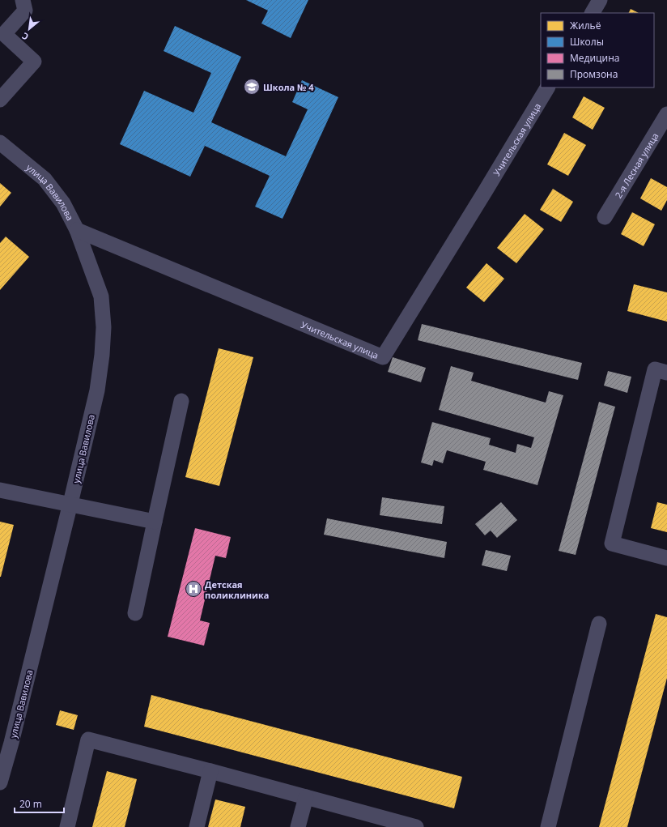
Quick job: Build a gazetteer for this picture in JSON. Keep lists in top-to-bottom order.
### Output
{
  "streets": {
    "street": ["Учительская улица", "2-я Лесная улица", "улица Вавилова"]
  },
  "crossings": [
    ["Учительская улица", "улица Вавилова"]
  ],
  "places": {
    "school or university": ["Школа № 4"],
    "hospital": ["Детская поликлиника"]
  },
  "legend": [
    "Жильё",
    "Школы",
    "Медицина",
    "Промзона"
  ],
  "scale_bar": "20 m",
  "north": "bottom left"
}
